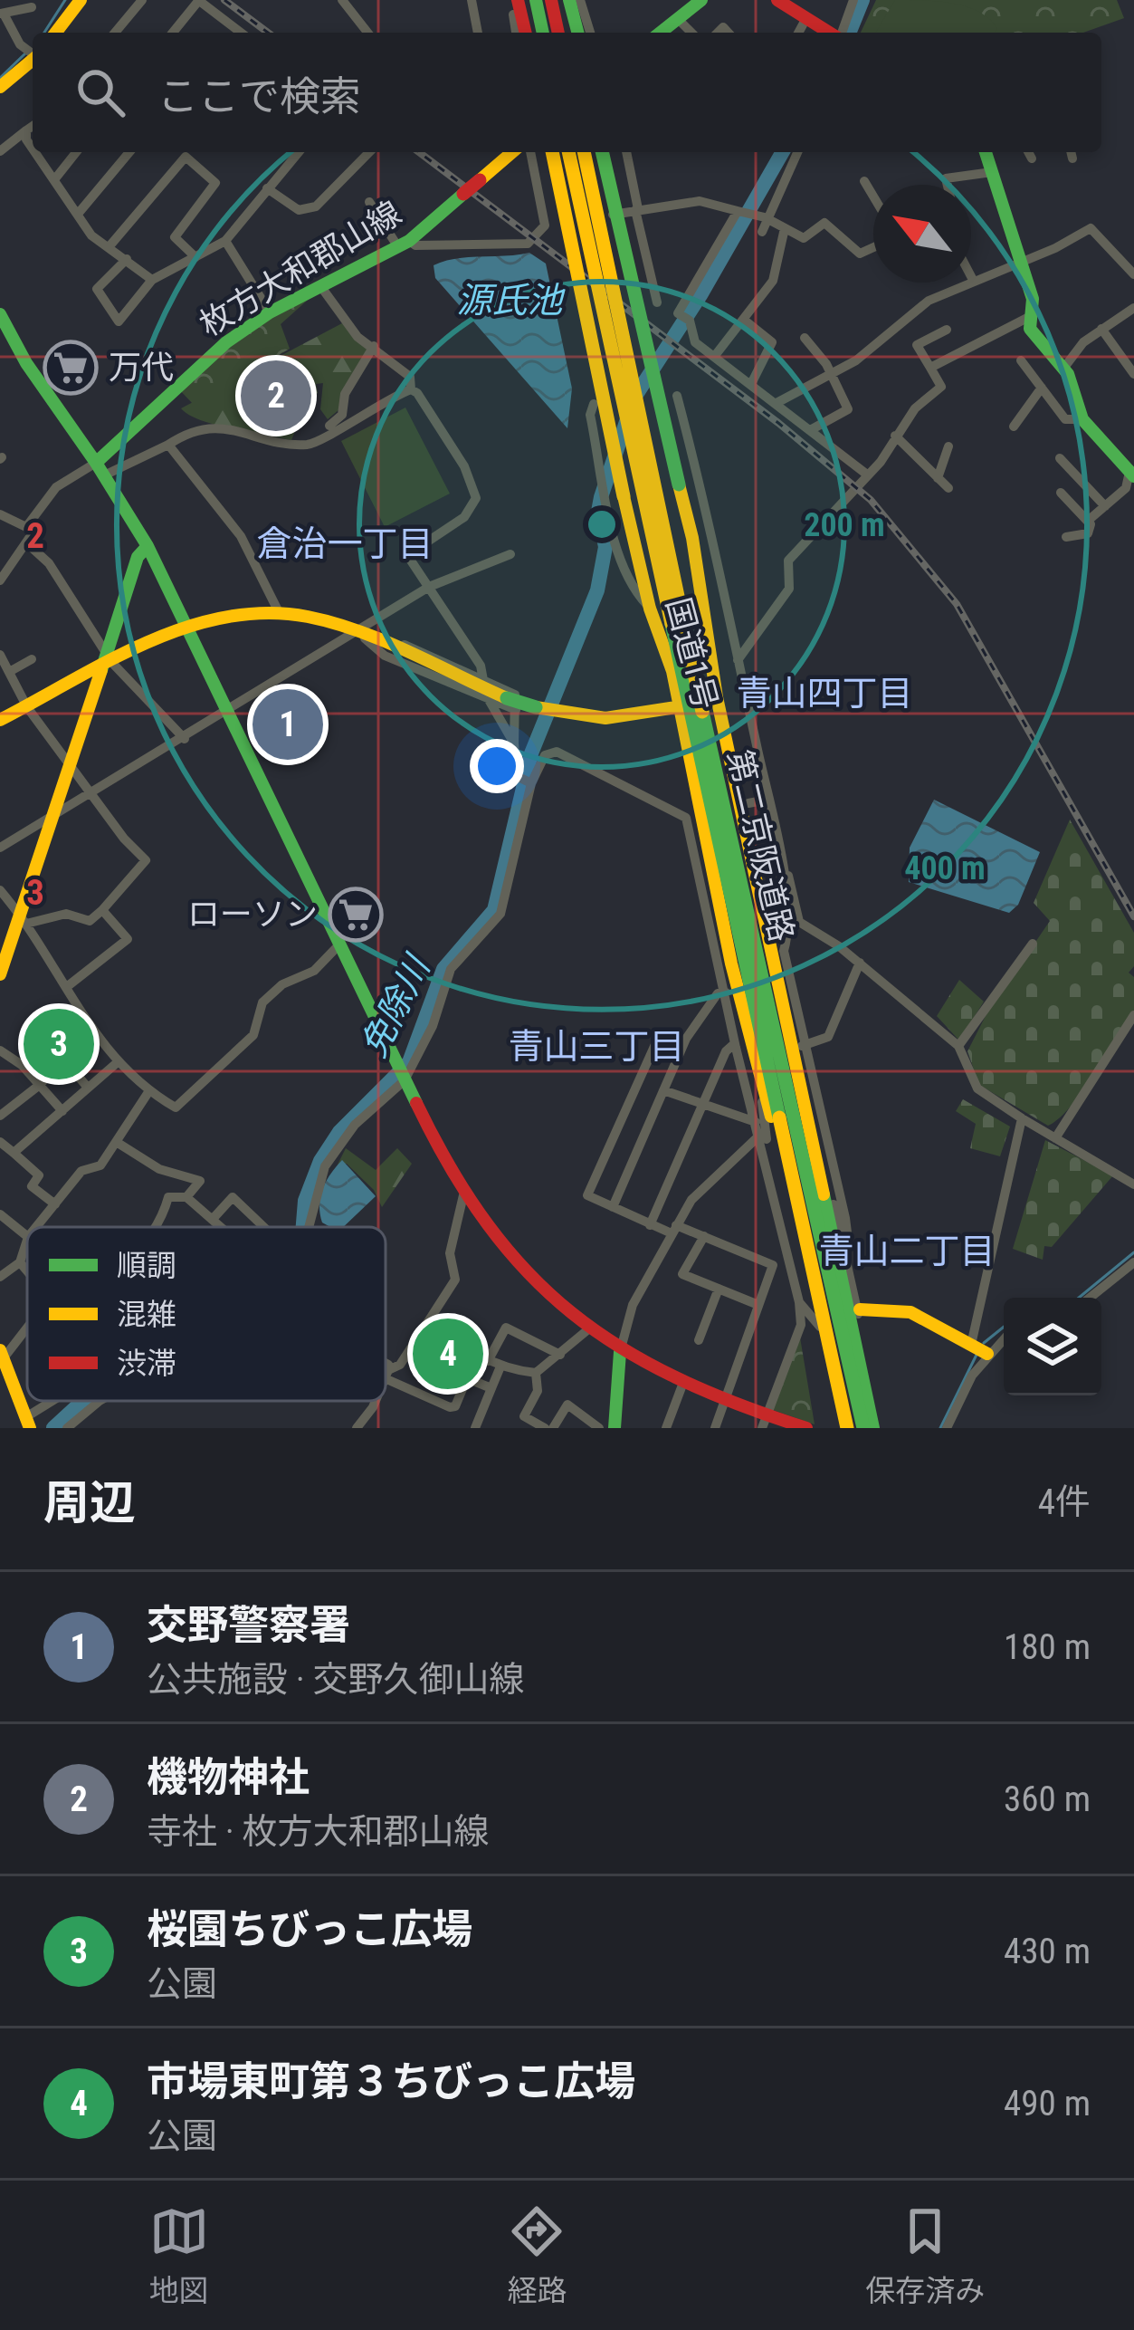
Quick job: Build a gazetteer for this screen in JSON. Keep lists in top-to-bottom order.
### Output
{
  "streets": {
    "main road": ["枚方大和郡山線", "国道1号", "第二京阪道路"]
  },
  "crossings": [
    ["国道1号", "第二京阪道路"]
  ],
  "districts": [
    "倉治一丁目",
    "青山四丁目",
    "青山三丁目",
    "青山二丁目"
  ],
  "water": ["源氏池", "免除川"],
  "places": {
    "supermarket": ["万代", "ローソン"]
  },
  "legend": ["順調", "混雑", "渋滞"],
  "north": "top left",
  "page": {
    "search": "ここで検索",
    "pins": [
      "2",
      "1",
      "3",
      "4"
    ],
    "heading": ["周辺", "4件"],
    "list": [
      {
        "mark": "1",
        "name": "交野警察署",
        "note": "公共施設 · 交野久御山線",
        "value": "180 m"
      },
      {
        "mark": "2",
        "name": "機物神社",
        "note": "寺社 · 枚方大和郡山線",
        "value": "360 m"
      },
      {
        "mark": "3",
        "name": "桜園ちびっこ広場",
        "note": "公園",
        "value": "430 m"
      },
      {
        "mark": "4",
        "name": "市場東町第３ちびっこ広場",
        "note": "公園",
        "value": "490 m"
      }
    ],
    "nav": ["地図", "経路", "保存済み"]
  },
  "grid": {
    "rows": ["2", "3"]
  },
  "rings": ["200 m", "400 m"]
}
